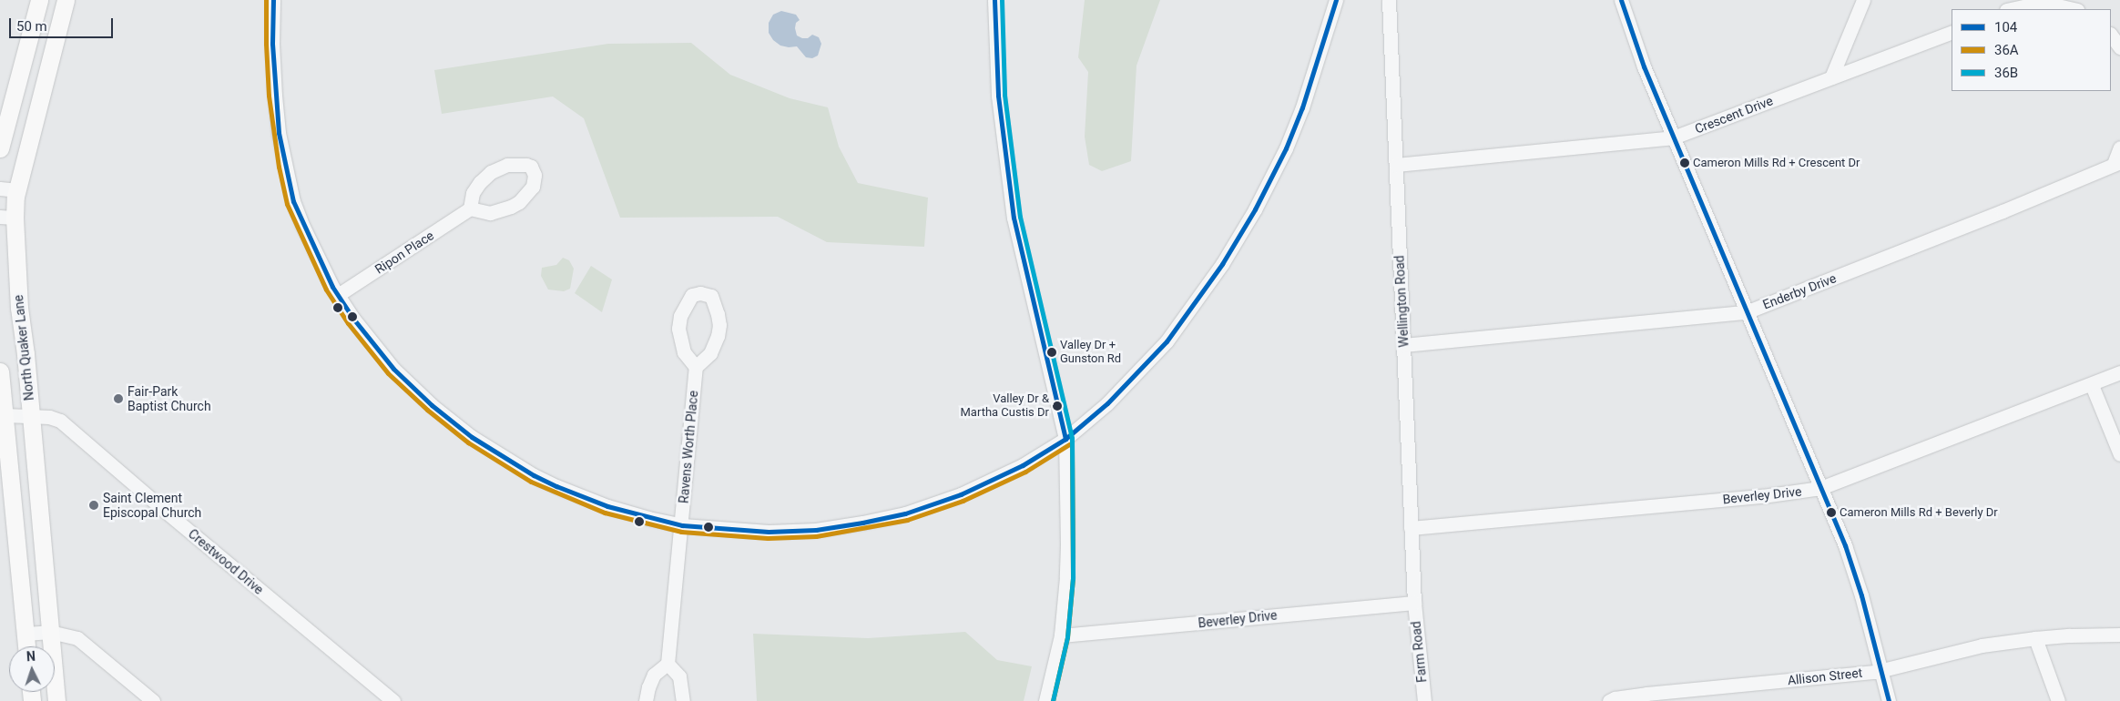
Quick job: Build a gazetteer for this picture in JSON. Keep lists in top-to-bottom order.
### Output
{
  "streets": {
    "main road": ["North Quaker Lane"],
    "street": [
      "Crescent Drive",
      "Ripon Place",
      "Enderby Drive",
      "Wellington Road",
      "Ravens Worth Place",
      "Beverley Drive",
      "Crestwood Drive",
      "Farm Road",
      "Allison Street"
    ]
  },
  "crossings": [
    ["Crescent Drive", "Wellington Road"],
    ["Enderby Drive", "Wellington Road"],
    ["Wellington Road", "Beverley Drive"],
    ["Wellington Road", "Farm Road"],
    ["North Quaker Lane", "Crestwood Drive"],
    ["Beverley Drive", "Farm Road"]
  ],
  "places": [
    "Cameron Mills Rd + Crescent Dr",
    "Valley Dr + Gunston Rd",
    "Fair-Park Baptist Church",
    "Valley Dr & Martha Custis Dr",
    "Saint Clement Episcopal Church",
    "Cameron Mills Rd + Beverly Dr"
  ],
  "lines": ["transit line 104", "transit line 36A", "transit line 36B"],
  "legend": ["104", "36A", "36B"],
  "scale_bar": "50 m",
  "north": "top"
}
